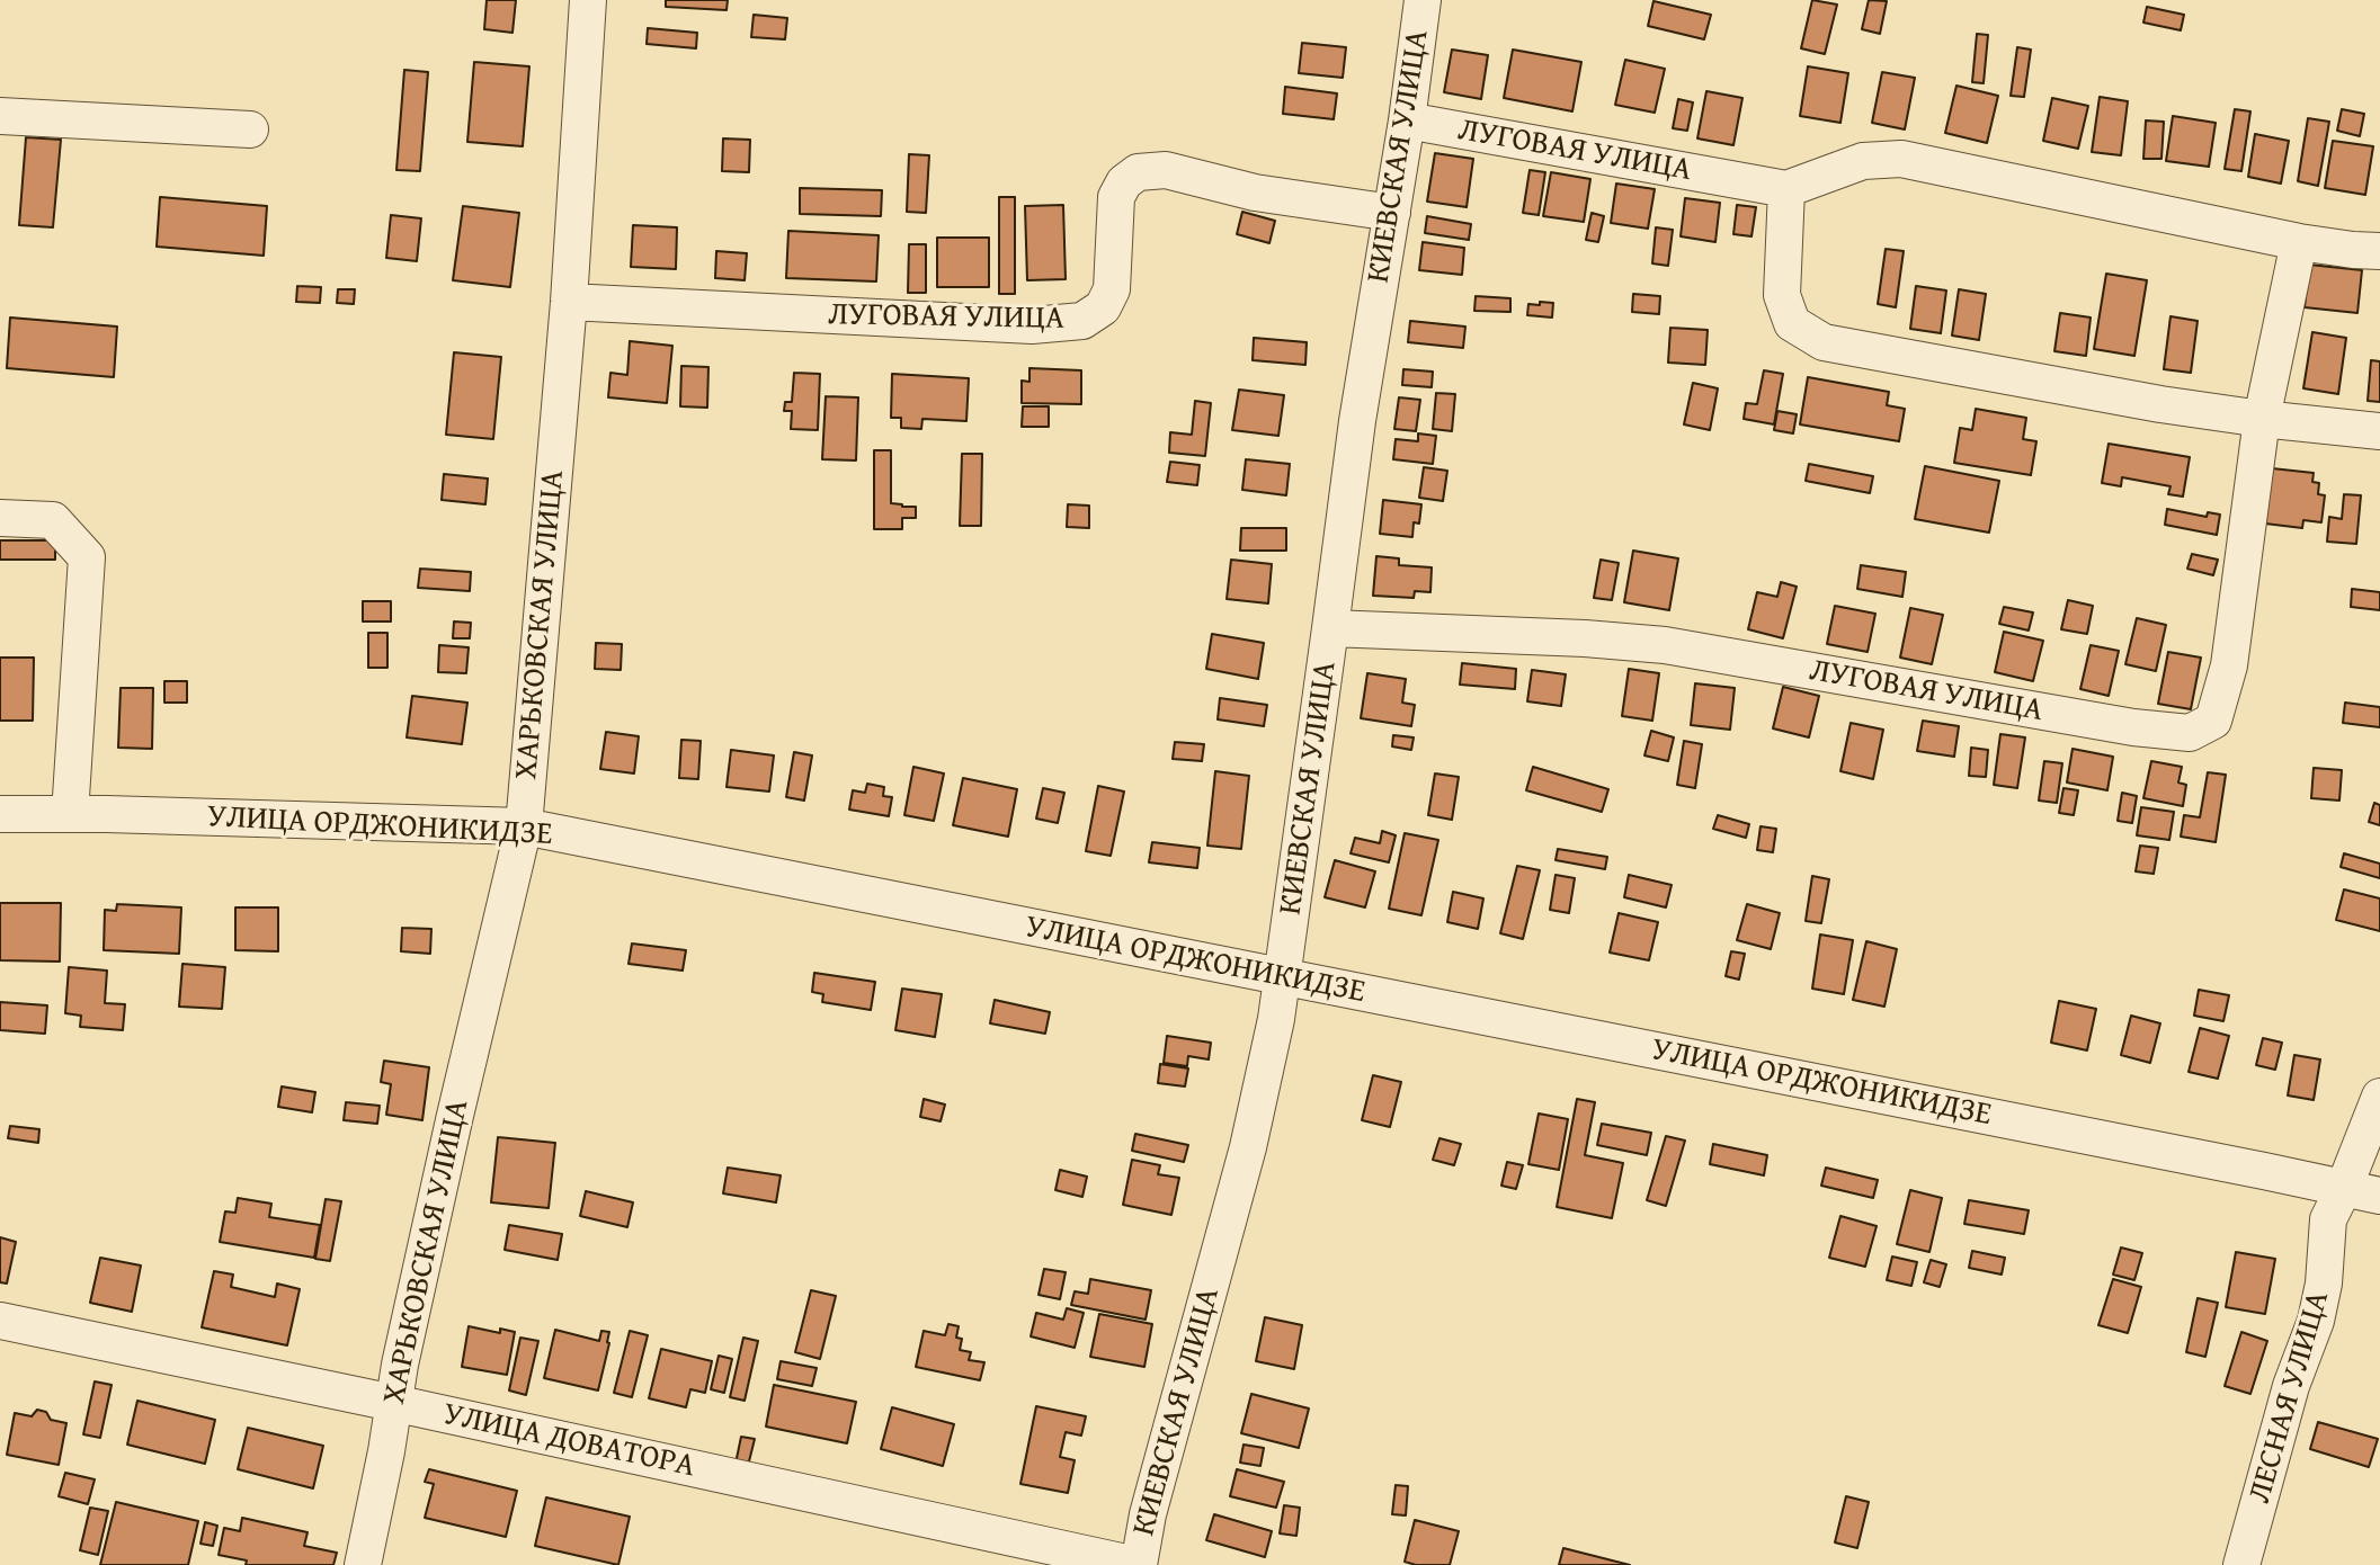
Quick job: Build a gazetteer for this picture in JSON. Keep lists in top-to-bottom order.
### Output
{
  "streets": {
    "street": [
      "ЛУГОВАЯ УЛИЦА",
      "КИЕВСКАЯ УЛИЦА",
      "ХАРЬКОВСКАЯ УЛИЦА",
      "УЛИЦА ОРДЖОНИКИДЗЕ",
      "ЛЕСНАЯ УЛИЦА",
      "УЛИЦА ДОВАТОРА"
    ]
  },
  "crossings": [
    ["ЛУГОВАЯ УЛИЦА", "КИЕВСКАЯ УЛИЦА"],
    ["ЛУГОВАЯ УЛИЦА", "ХАРЬКОВСКАЯ УЛИЦА"],
    ["КИЕВСКАЯ УЛИЦА", "УЛИЦА ОРДЖОНИКИДЗЕ"],
    ["КИЕВСКАЯ УЛИЦА", "УЛИЦА ДОВАТОРА"],
    ["ХАРЬКОВСКАЯ УЛИЦА", "УЛИЦА ОРДЖОНИКИДЗЕ"],
    ["ХАРЬКОВСКАЯ УЛИЦА", "УЛИЦА ДОВАТОРА"],
    ["УЛИЦА ОРДЖОНИКИДЗЕ", "ЛЕСНАЯ УЛИЦА"]
  ]
}
